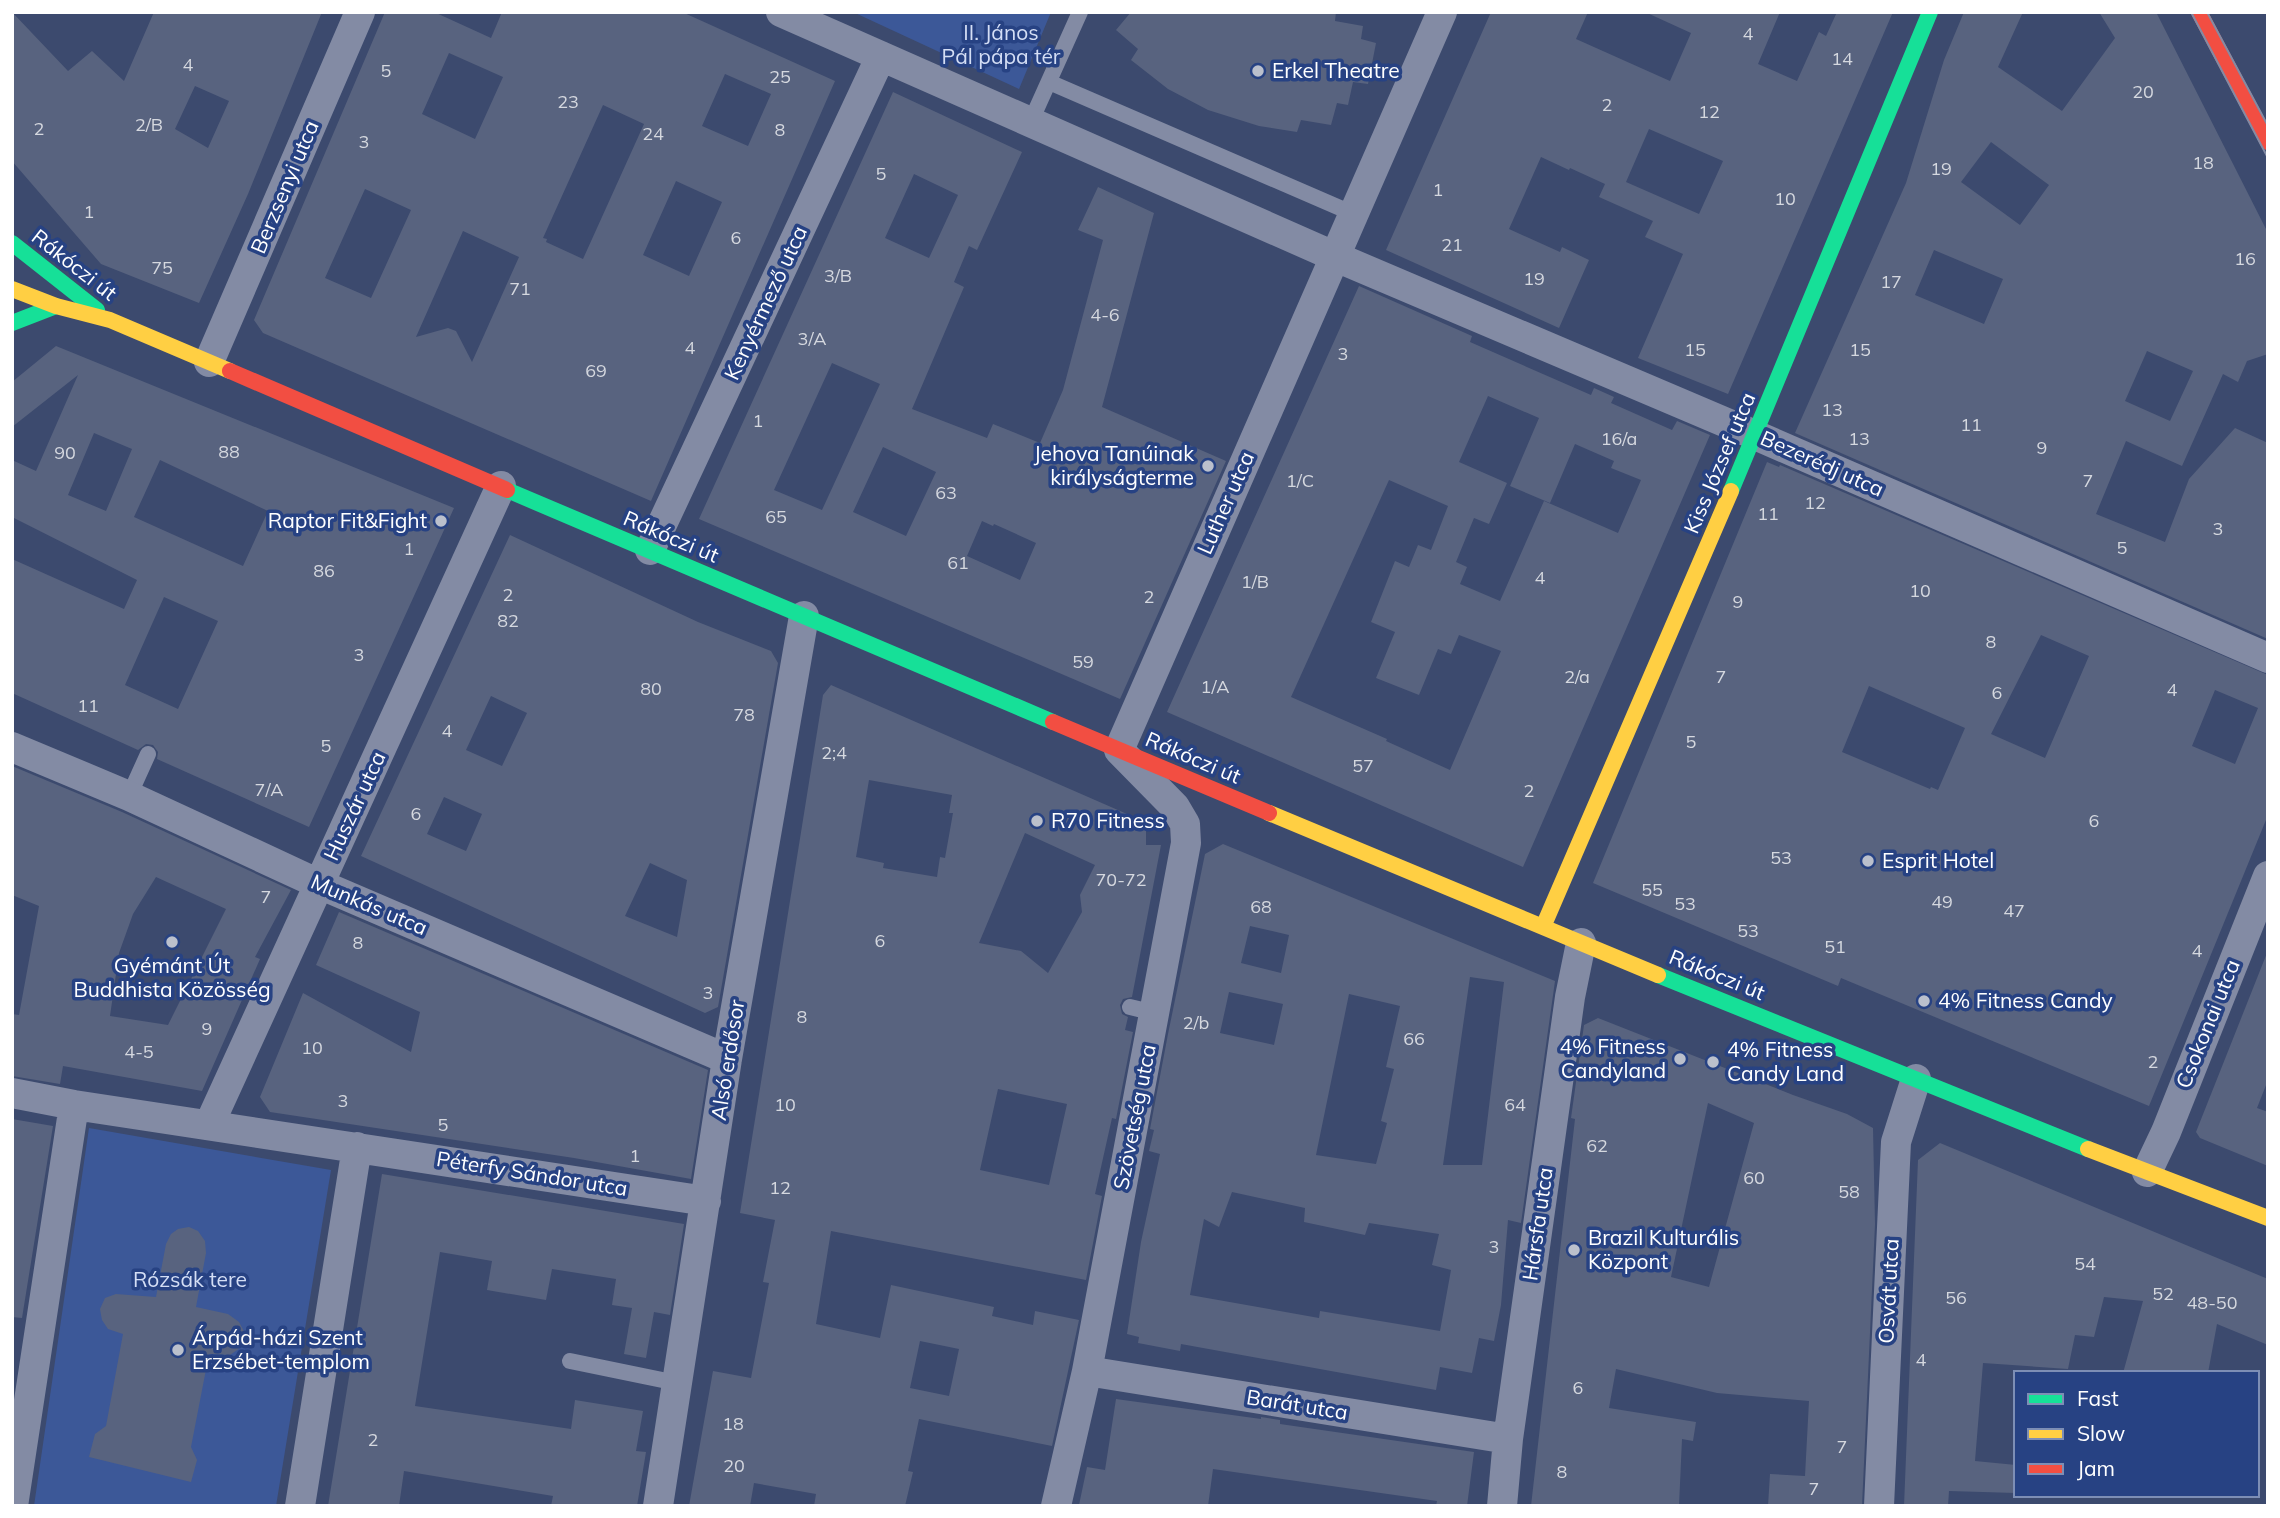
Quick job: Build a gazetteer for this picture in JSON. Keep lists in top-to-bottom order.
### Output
{
  "streets": {
    "main road": ["Rákóczi út", "Kiss József utca"],
    "street": [
      "Berzsenyi utca",
      "Kenyérmező utca",
      "Bezerédj utca",
      "Luther utca",
      "Huszár utca",
      "Munkás utca",
      "Csokonai utca",
      "Alsó erdősor",
      "Szövetség utca",
      "Péterfy Sándor utca",
      "Hársfa utca",
      "Osvát utca",
      "Barát utca"
    ]
  },
  "crossings": [
    ["Berzsenyi utca", "Rákóczi út"],
    ["Rákóczi út", "Kenyérmező utca"],
    ["Rákóczi út", "Kiss József utca"],
    ["Rákóczi út", "Luther utca"],
    ["Rákóczi út", "Huszár utca"],
    ["Rákóczi út", "Csokonai utca"],
    ["Rákóczi út", "Alsó erdősor"],
    ["Rákóczi út", "Szövetség utca"],
    ["Rákóczi út", "Hársfa utca"],
    ["Rákóczi út", "Osvát utca"],
    ["Kiss József utca", "Bezerédj utca"],
    ["Bezerédj utca", "Luther utca"],
    ["Luther utca", "Szövetség utca"],
    ["Huszár utca", "Munkás utca"],
    ["Munkás utca", "Alsó erdősor"],
    ["Alsó erdősor", "Péterfy Sándor utca"],
    ["Szövetség utca", "Barát utca"],
    ["Hársfa utca", "Barát utca"]
  ],
  "parks": ["II. János Pál pápa tér", "Rózsák tere"],
  "places": [
    "Erkel Theatre",
    "Jehova Tanúinak királyságterme",
    "Raptor Fit&Fight",
    "R70 Fitness",
    "Esprit Hotel",
    "Gyémánt Út Buddhista Közösség",
    "4% Fitness Candy",
    "4% Fitness Candyland",
    "4% Fitness Candy Land",
    "Brazil Kulturális Központ",
    "Árpád-házi Szent Erzsébet-templom"
  ],
  "house_numbers": [
    "4",
    "14",
    "4",
    "5",
    "25",
    "20",
    "23",
    "2",
    "12",
    "2/B",
    "2",
    "8",
    "24",
    "3",
    "18",
    "19",
    "5",
    "1",
    "10",
    "1",
    "6",
    "21",
    "16",
    "75",
    "3/B",
    "19",
    "17",
    "71",
    "4-6",
    "3/A",
    "4",
    "15",
    "15",
    "3",
    "69",
    "13",
    "1",
    "11",
    "16/a",
    "13",
    "9",
    "88",
    "90",
    "1/C",
    "7",
    "63",
    "12",
    "11",
    "65",
    "3",
    "5",
    "1",
    "61",
    "86",
    "4",
    "1/B",
    "10",
    "2",
    "2",
    "9",
    "82",
    "8",
    "3",
    "59",
    "2/a",
    "7",
    "1/A",
    "80",
    "4",
    "6",
    "11",
    "78",
    "4",
    "5",
    "5",
    "2;4",
    "57",
    "7/A",
    "2",
    "6",
    "6",
    "53",
    "70-72",
    "55",
    "7",
    "49",
    "53",
    "68",
    "47",
    "53",
    "6",
    "8",
    "51",
    "4",
    "3",
    "8",
    "2/b",
    "9",
    "66",
    "10",
    "4-5",
    "2",
    "3",
    "10",
    "64",
    "5",
    "62",
    "1",
    "60",
    "12",
    "58",
    "3",
    "54",
    "52",
    "56",
    "48-50",
    "4",
    "6",
    "18",
    "2",
    "7",
    "20",
    "8",
    "7"
  ],
  "legend": ["Fast", "Slow", "Jam"]
}
